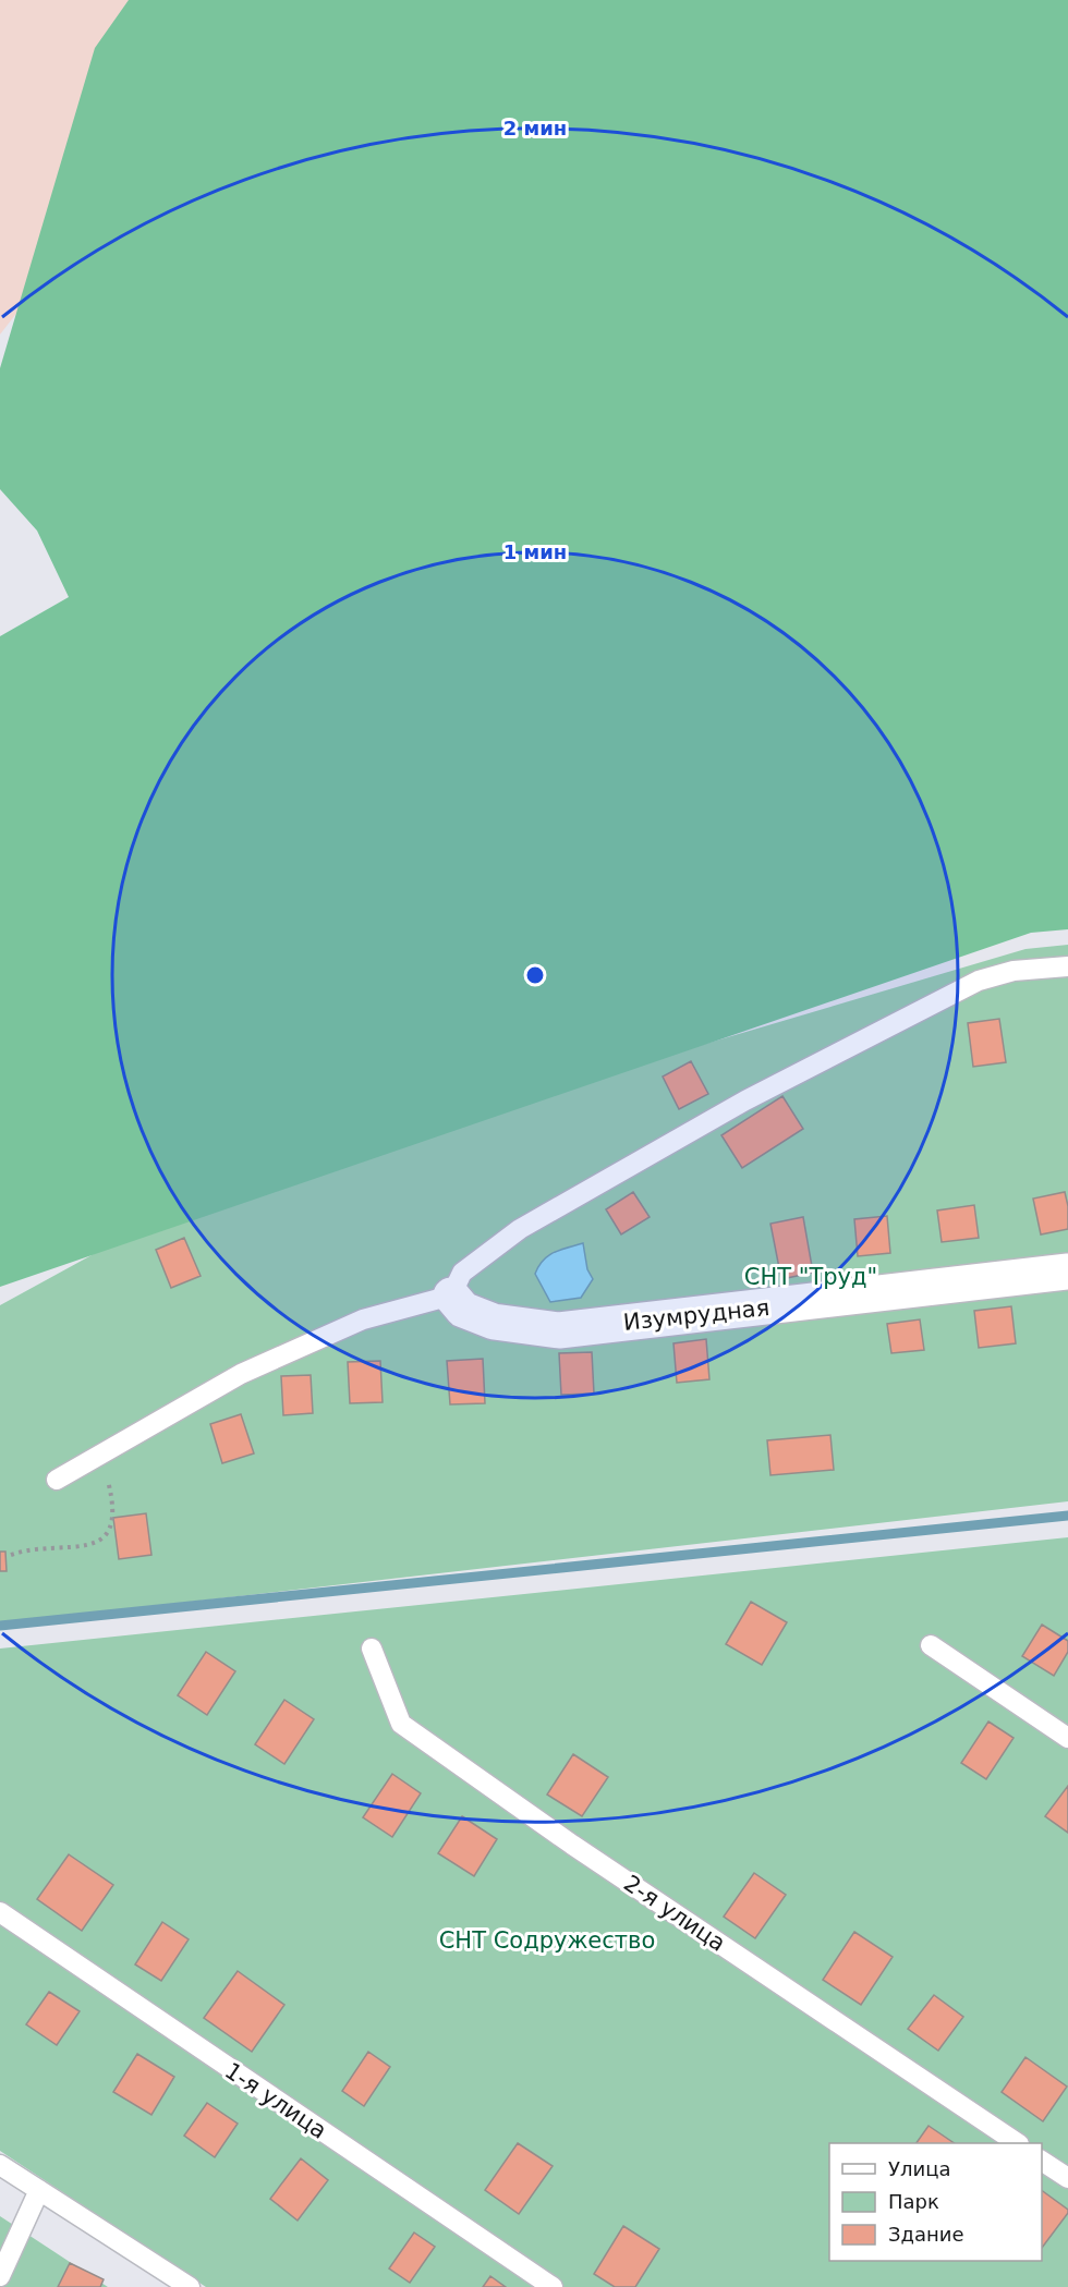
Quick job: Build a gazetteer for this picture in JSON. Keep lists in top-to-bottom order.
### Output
{
  "streets": {
    "street": ["Изумрудная"],
    "lane": ["2-я улица", "1-я улица"]
  },
  "parks": ["СНТ \"Труд\"", "СНТ Содружество"],
  "legend": ["Улица", "Парк", "Здание"],
  "rings": ["2 мин", "1 мин"]
}
